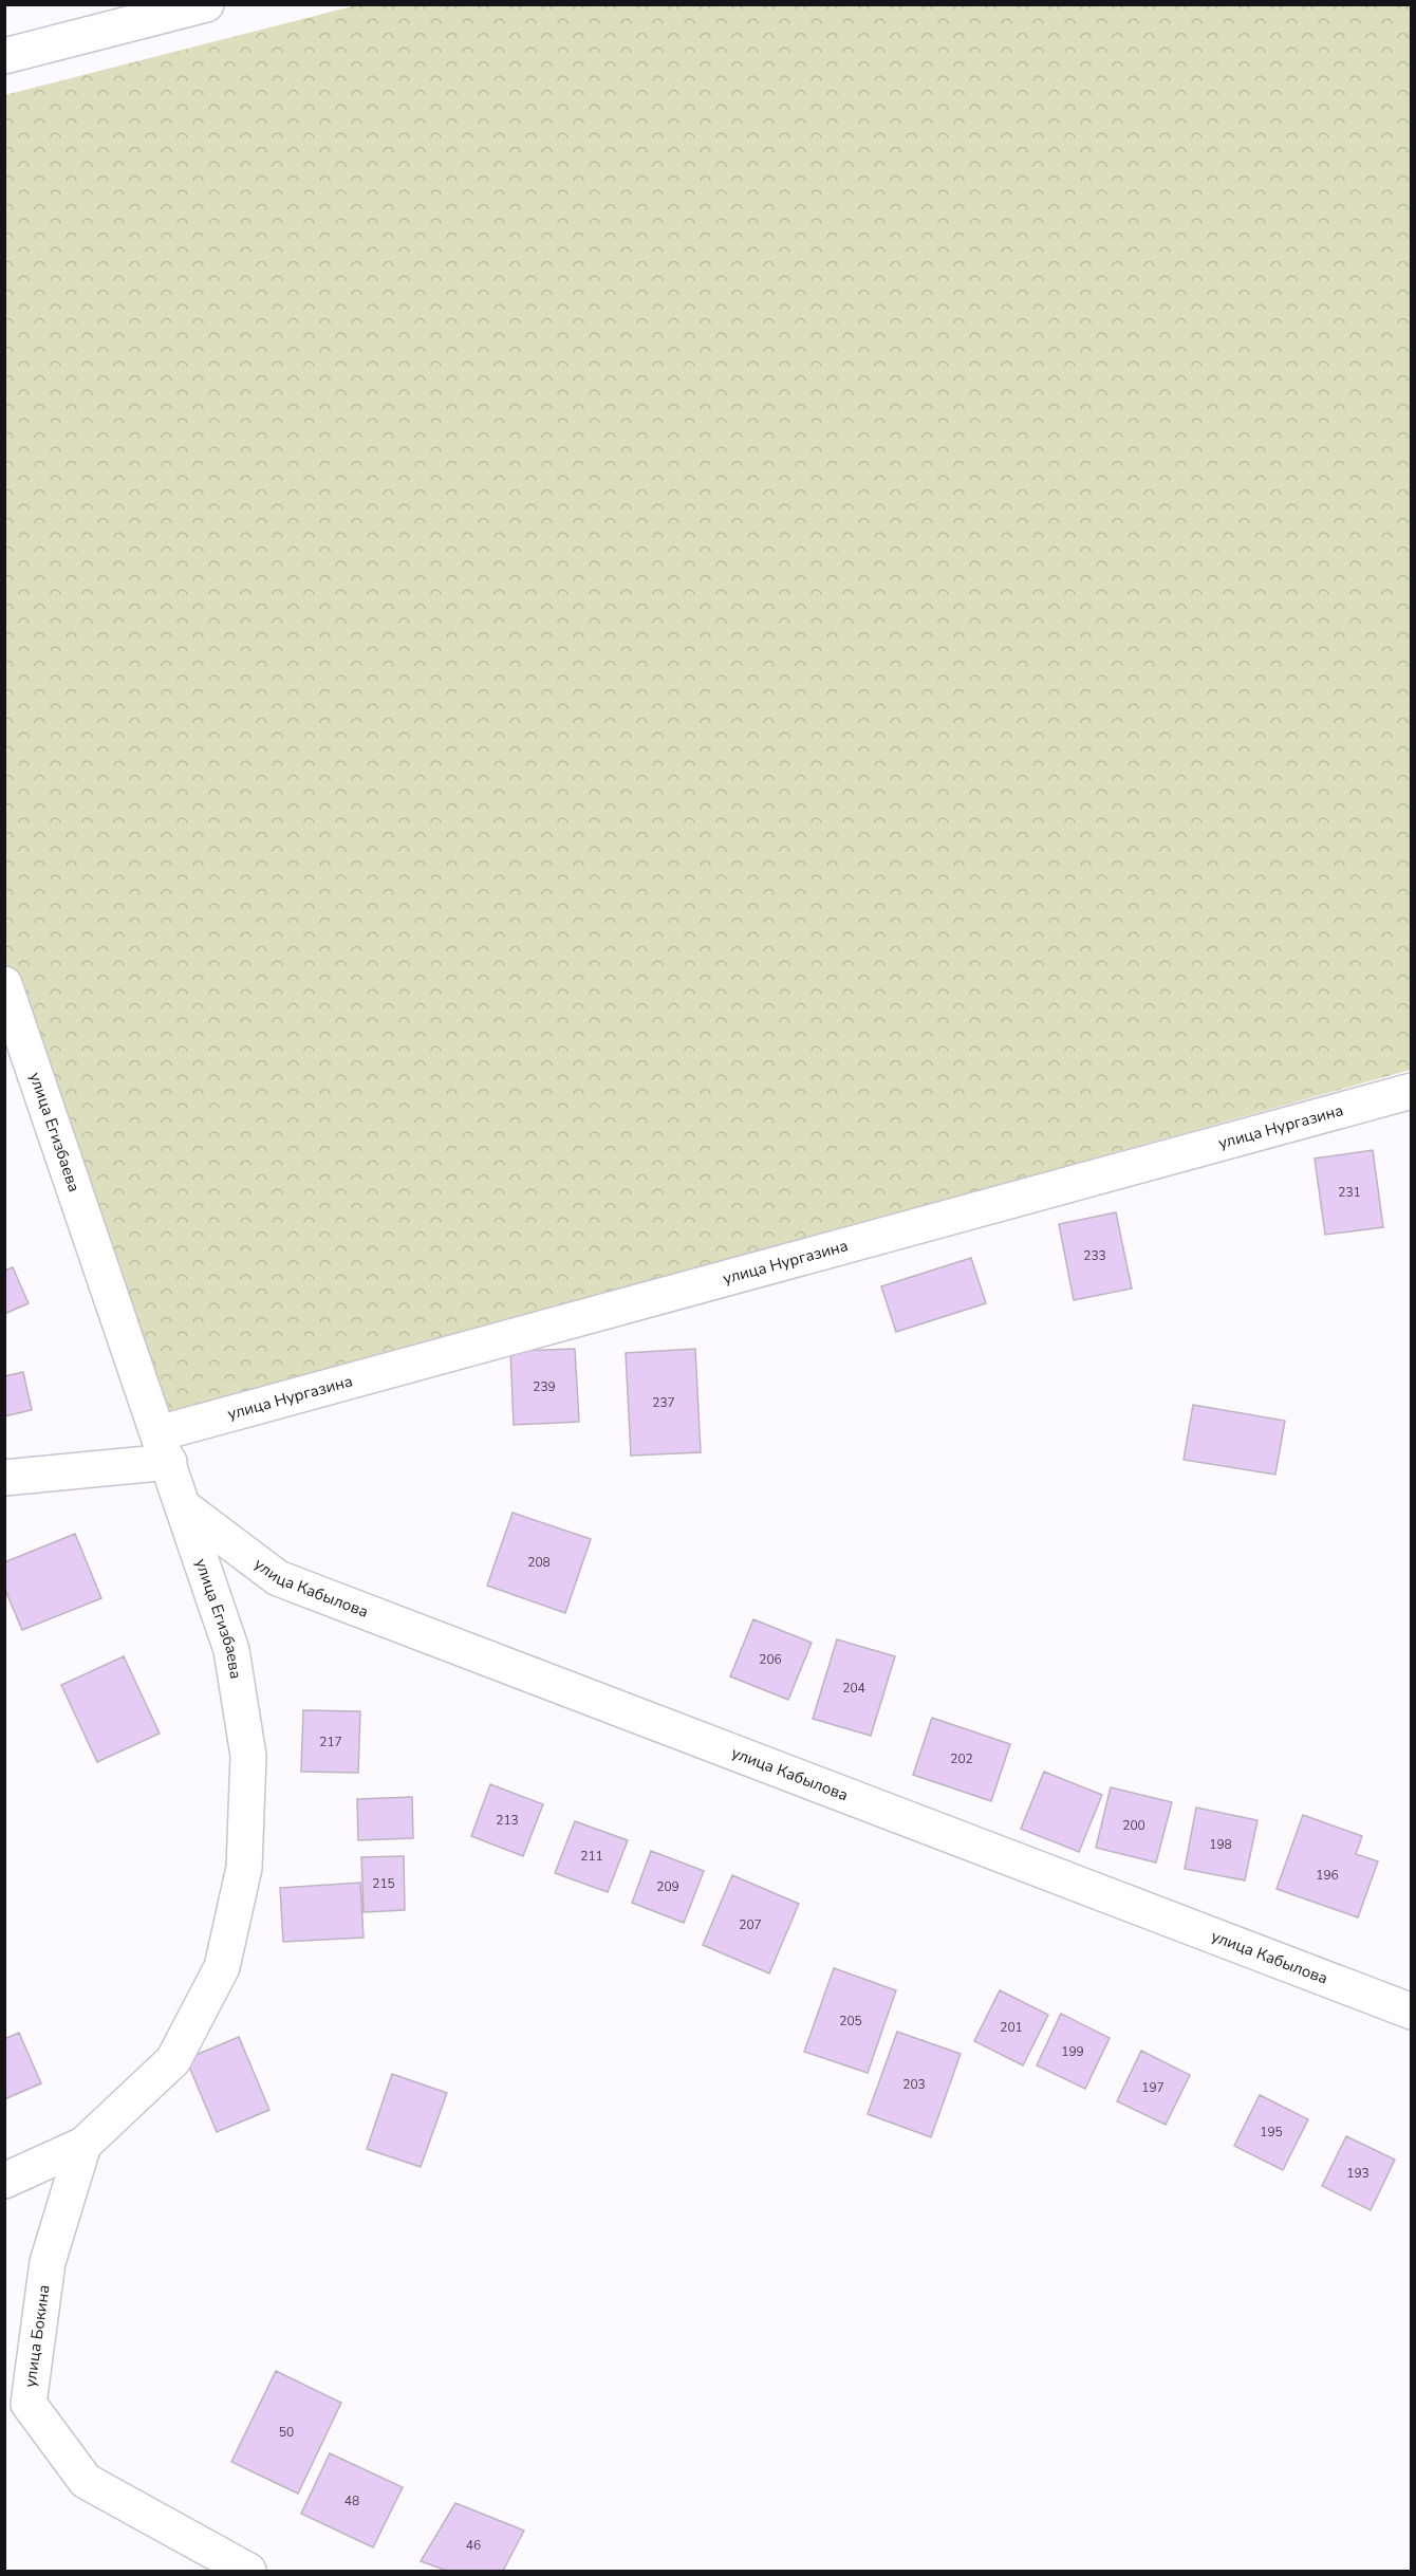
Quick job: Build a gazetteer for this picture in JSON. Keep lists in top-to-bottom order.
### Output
{
  "streets": {
    "street": [
      "улица Нургазина",
      "улица Егизбаева",
      "улица Кабылова",
      "улица Бокина"
    ]
  },
  "crossings": [
    ["улица Нургазина", "улица Егизбаева"],
    ["улица Егизбаева", "улица Кабылова"],
    ["улица Егизбаева", "улица Бокина"]
  ],
  "house_numbers": [
    "231",
    "233",
    "239",
    "237",
    "208",
    "206",
    "204",
    "217",
    "202",
    "213",
    "200",
    "198",
    "211",
    "196",
    "215",
    "209",
    "207",
    "205",
    "201",
    "199",
    "203",
    "197",
    "195",
    "193",
    "50",
    "48",
    "46"
  ]
}
